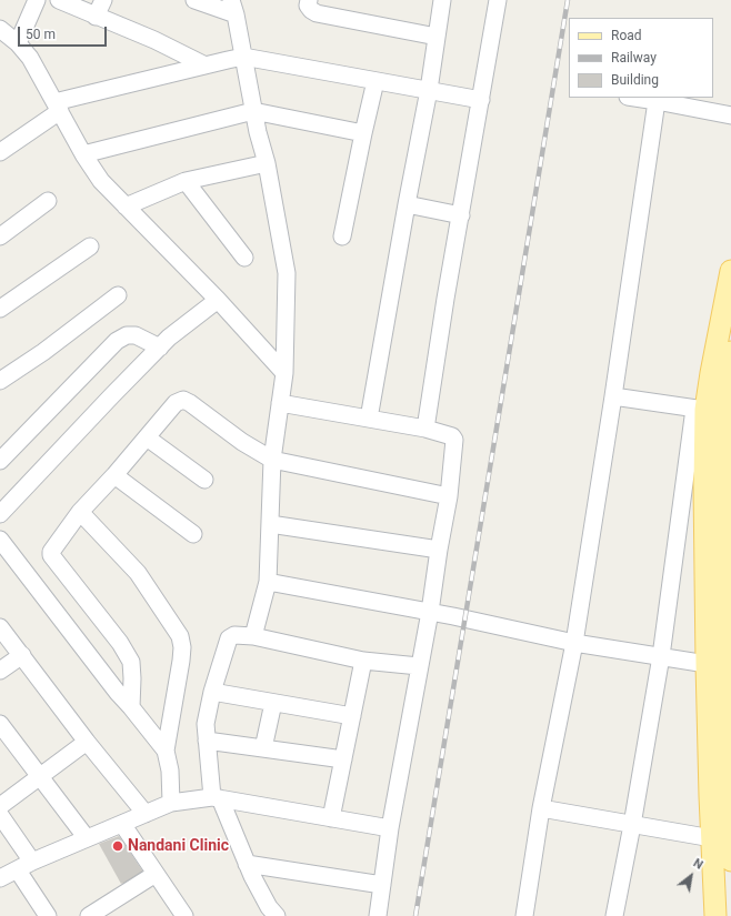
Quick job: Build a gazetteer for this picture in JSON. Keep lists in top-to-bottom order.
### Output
{
  "places": ["Nandani Clinic"],
  "legend": ["Road", "Railway", "Building"],
  "scale_bar": "50 m",
  "north": "top right"
}
